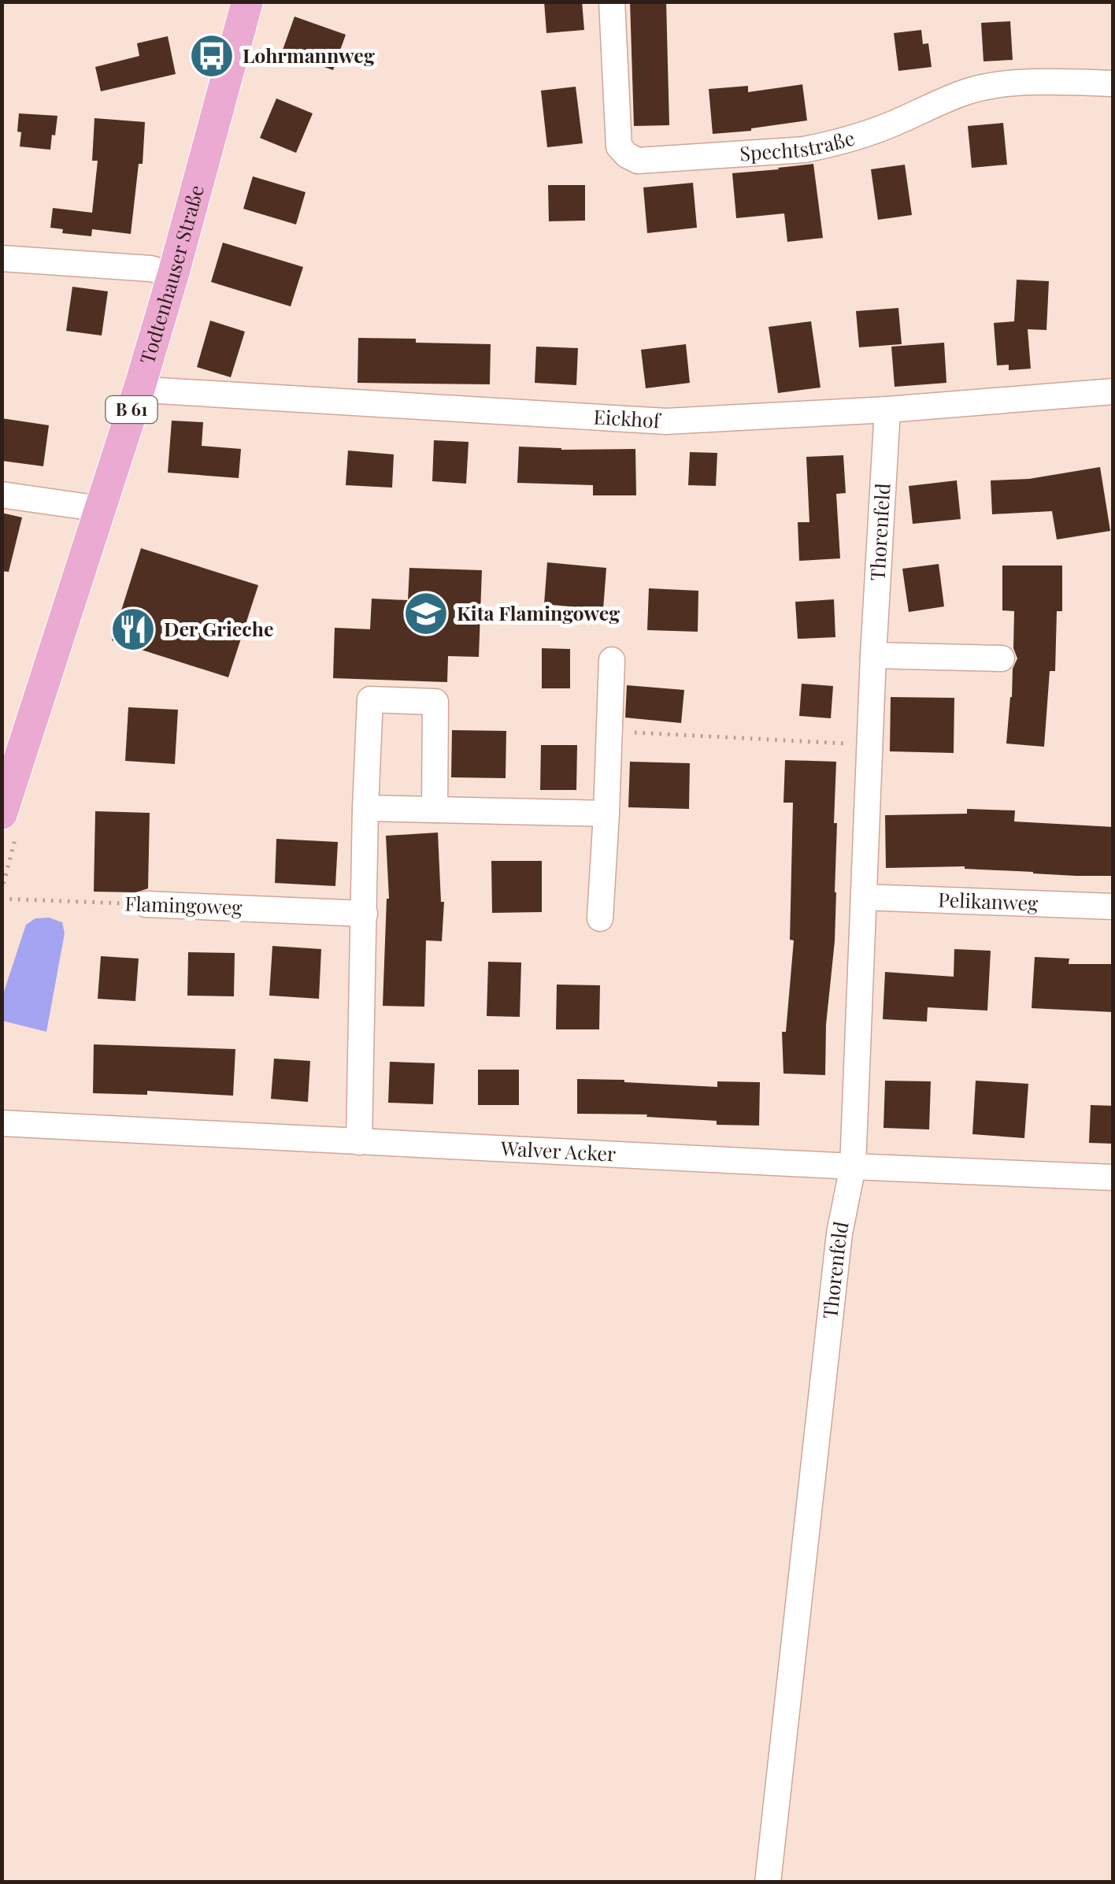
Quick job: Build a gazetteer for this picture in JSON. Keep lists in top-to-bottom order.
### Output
{
  "streets": {
    "main road": ["Todtenhauser Straße", "B 61"],
    "street": [
      "Spechtstraße",
      "Eickhof",
      "Thorenfeld",
      "Pelikanweg",
      "Flamingoweg",
      "Walver Acker"
    ]
  },
  "crossings": [
    ["Todtenhauser Straße", "Eickhof"],
    ["Eickhof", "Thorenfeld"],
    ["Thorenfeld", "Pelikanweg"],
    ["Thorenfeld", "Walver Acker"]
  ],
  "places": {
    "bus stop": ["Lohrmannweg"],
    "school or university": ["Kita Flamingoweg"],
    "restaurant": ["Der Grieche"]
  }
}
